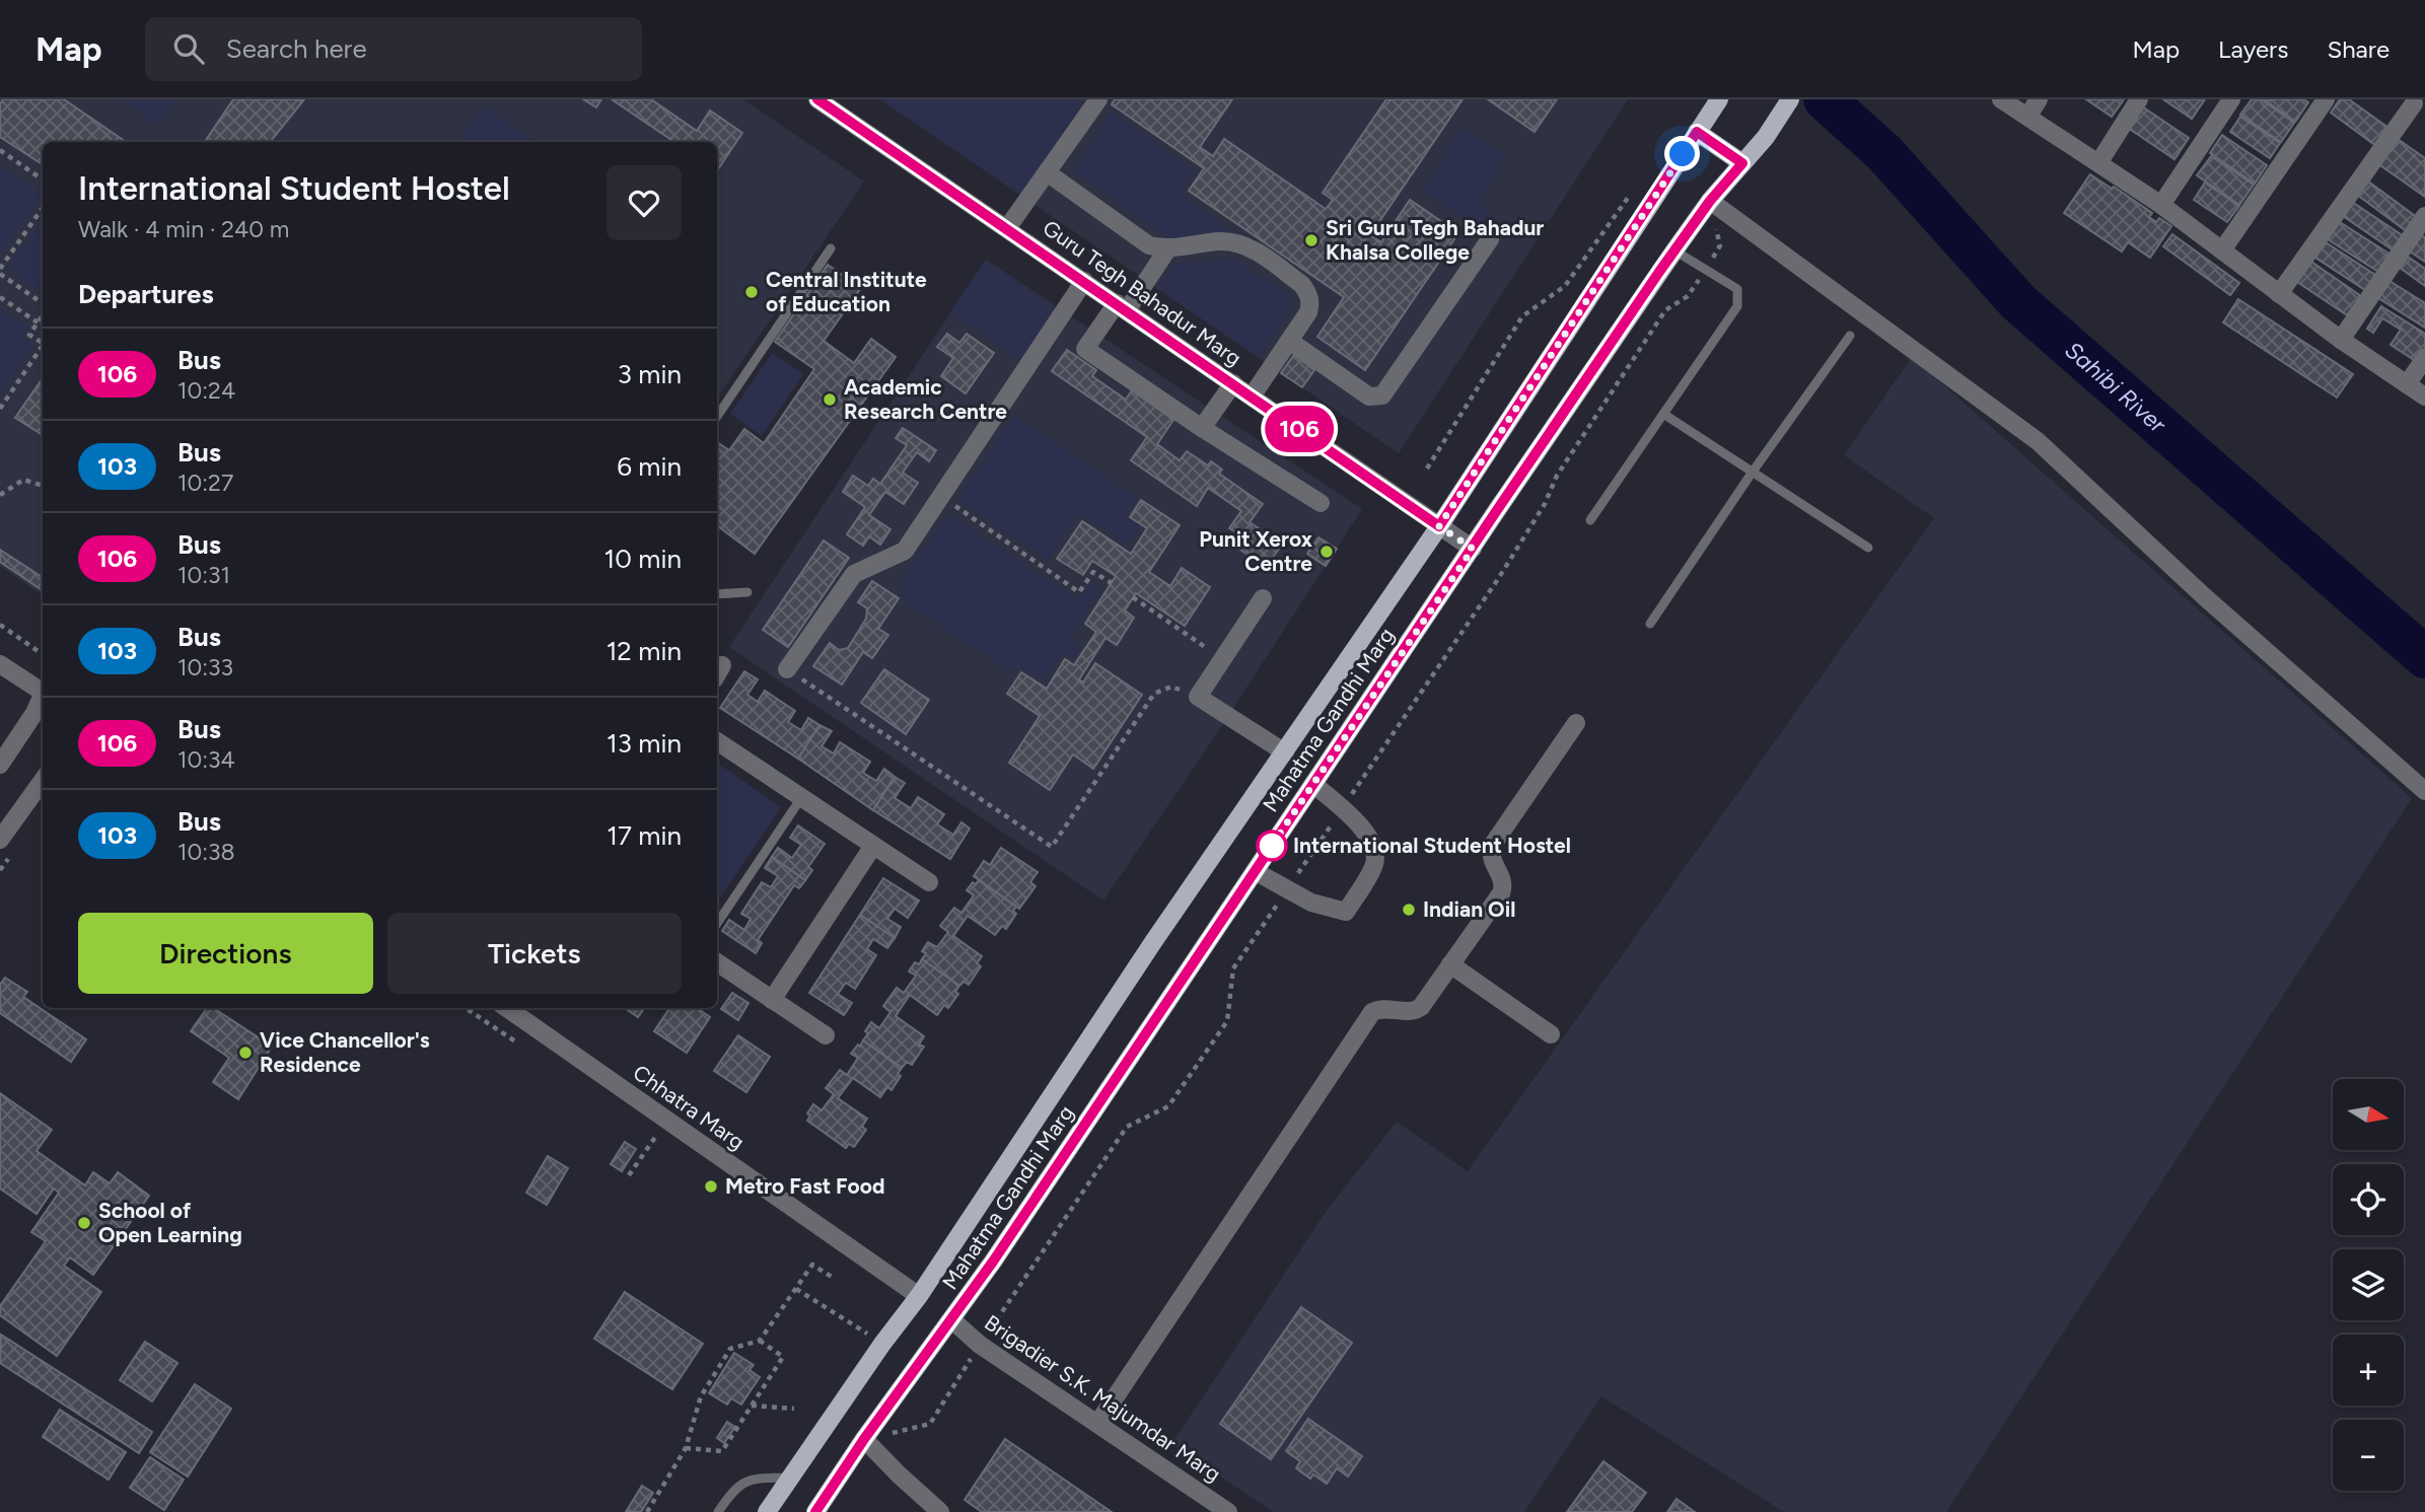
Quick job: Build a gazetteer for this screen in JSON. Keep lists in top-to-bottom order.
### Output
{
  "streets": {
    "main road": ["Mahatma Gandhi Marg"],
    "street": ["Guru Tegh Bahadur Marg", "Chhatra Marg", "Brigadier S.K. Majumdar Marg"]
  },
  "crossings": [
    ["Guru Tegh Bahadur Marg", "Mahatma Gandhi Marg"],
    ["Mahatma Gandhi Marg", "Chhatra Marg"],
    ["Mahatma Gandhi Marg", "Brigadier S.K. Majumdar Marg"]
  ],
  "water": ["Sahibi River"],
  "places": [
    "Sri Guru Tegh Bahadur Khalsa College",
    "Central Institute of Education",
    "Academic Research Centre",
    "Punit Xerox Centre",
    "International Student Hostel",
    "Indian Oil",
    "Vice Chancellor's Residence",
    "Metro Fast Food",
    "School of Open Learning"
  ],
  "lines": ["bus line 106"],
  "north": "right",
  "page": {
    "header": "Map",
    "search": "Search here",
    "nav": ["Map", "Layers", "Share"],
    "on_map": "106",
    "heading": [
      ["International Student Hostel", "Walk · 4 min · 240 m"],
      "Departures"
    ],
    "list": [
      {
        "mark": "106",
        "name": "Bus",
        "note": "10:24",
        "value": "3 min"
      },
      {
        "mark": "103",
        "name": "Bus",
        "note": "10:27",
        "value": "6 min"
      },
      {
        "mark": "106",
        "name": "Bus",
        "note": "10:31",
        "value": "10 min"
      },
      {
        "mark": "103",
        "name": "Bus",
        "note": "10:33",
        "value": "12 min"
      },
      {
        "mark": "106",
        "name": "Bus",
        "note": "10:34",
        "value": "13 min"
      },
      {
        "mark": "103",
        "name": "Bus",
        "note": "10:38",
        "value": "17 min"
      }
    ],
    "buttons": ["Directions", "Tickets"],
    "map_buttons": ["+", "−"]
  }
}
